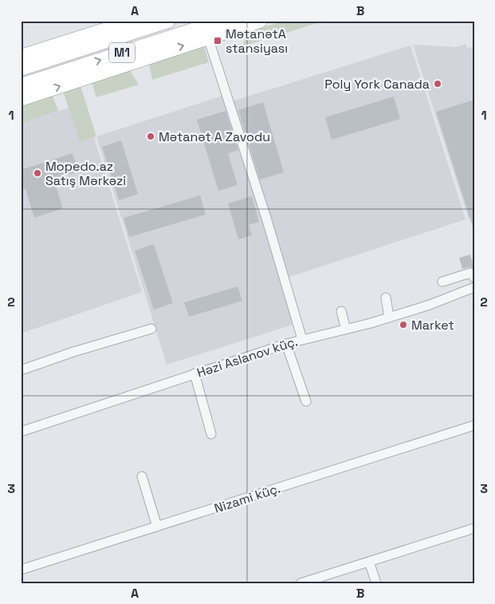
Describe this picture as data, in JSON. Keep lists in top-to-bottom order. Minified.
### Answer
{"streets":{"highway":["M1"],"street":["Həzi Aslanov küç.","Nizami küç."]},"places":{"transit":["MətanətA stansiyası"],"other":["Poly York Canada","Mətanət A Zavodu","Mopedo.az Satış Mərkəzi","Market"]},"grid":{"columns":["A","B"],"rows":["1","2","3"]}}
